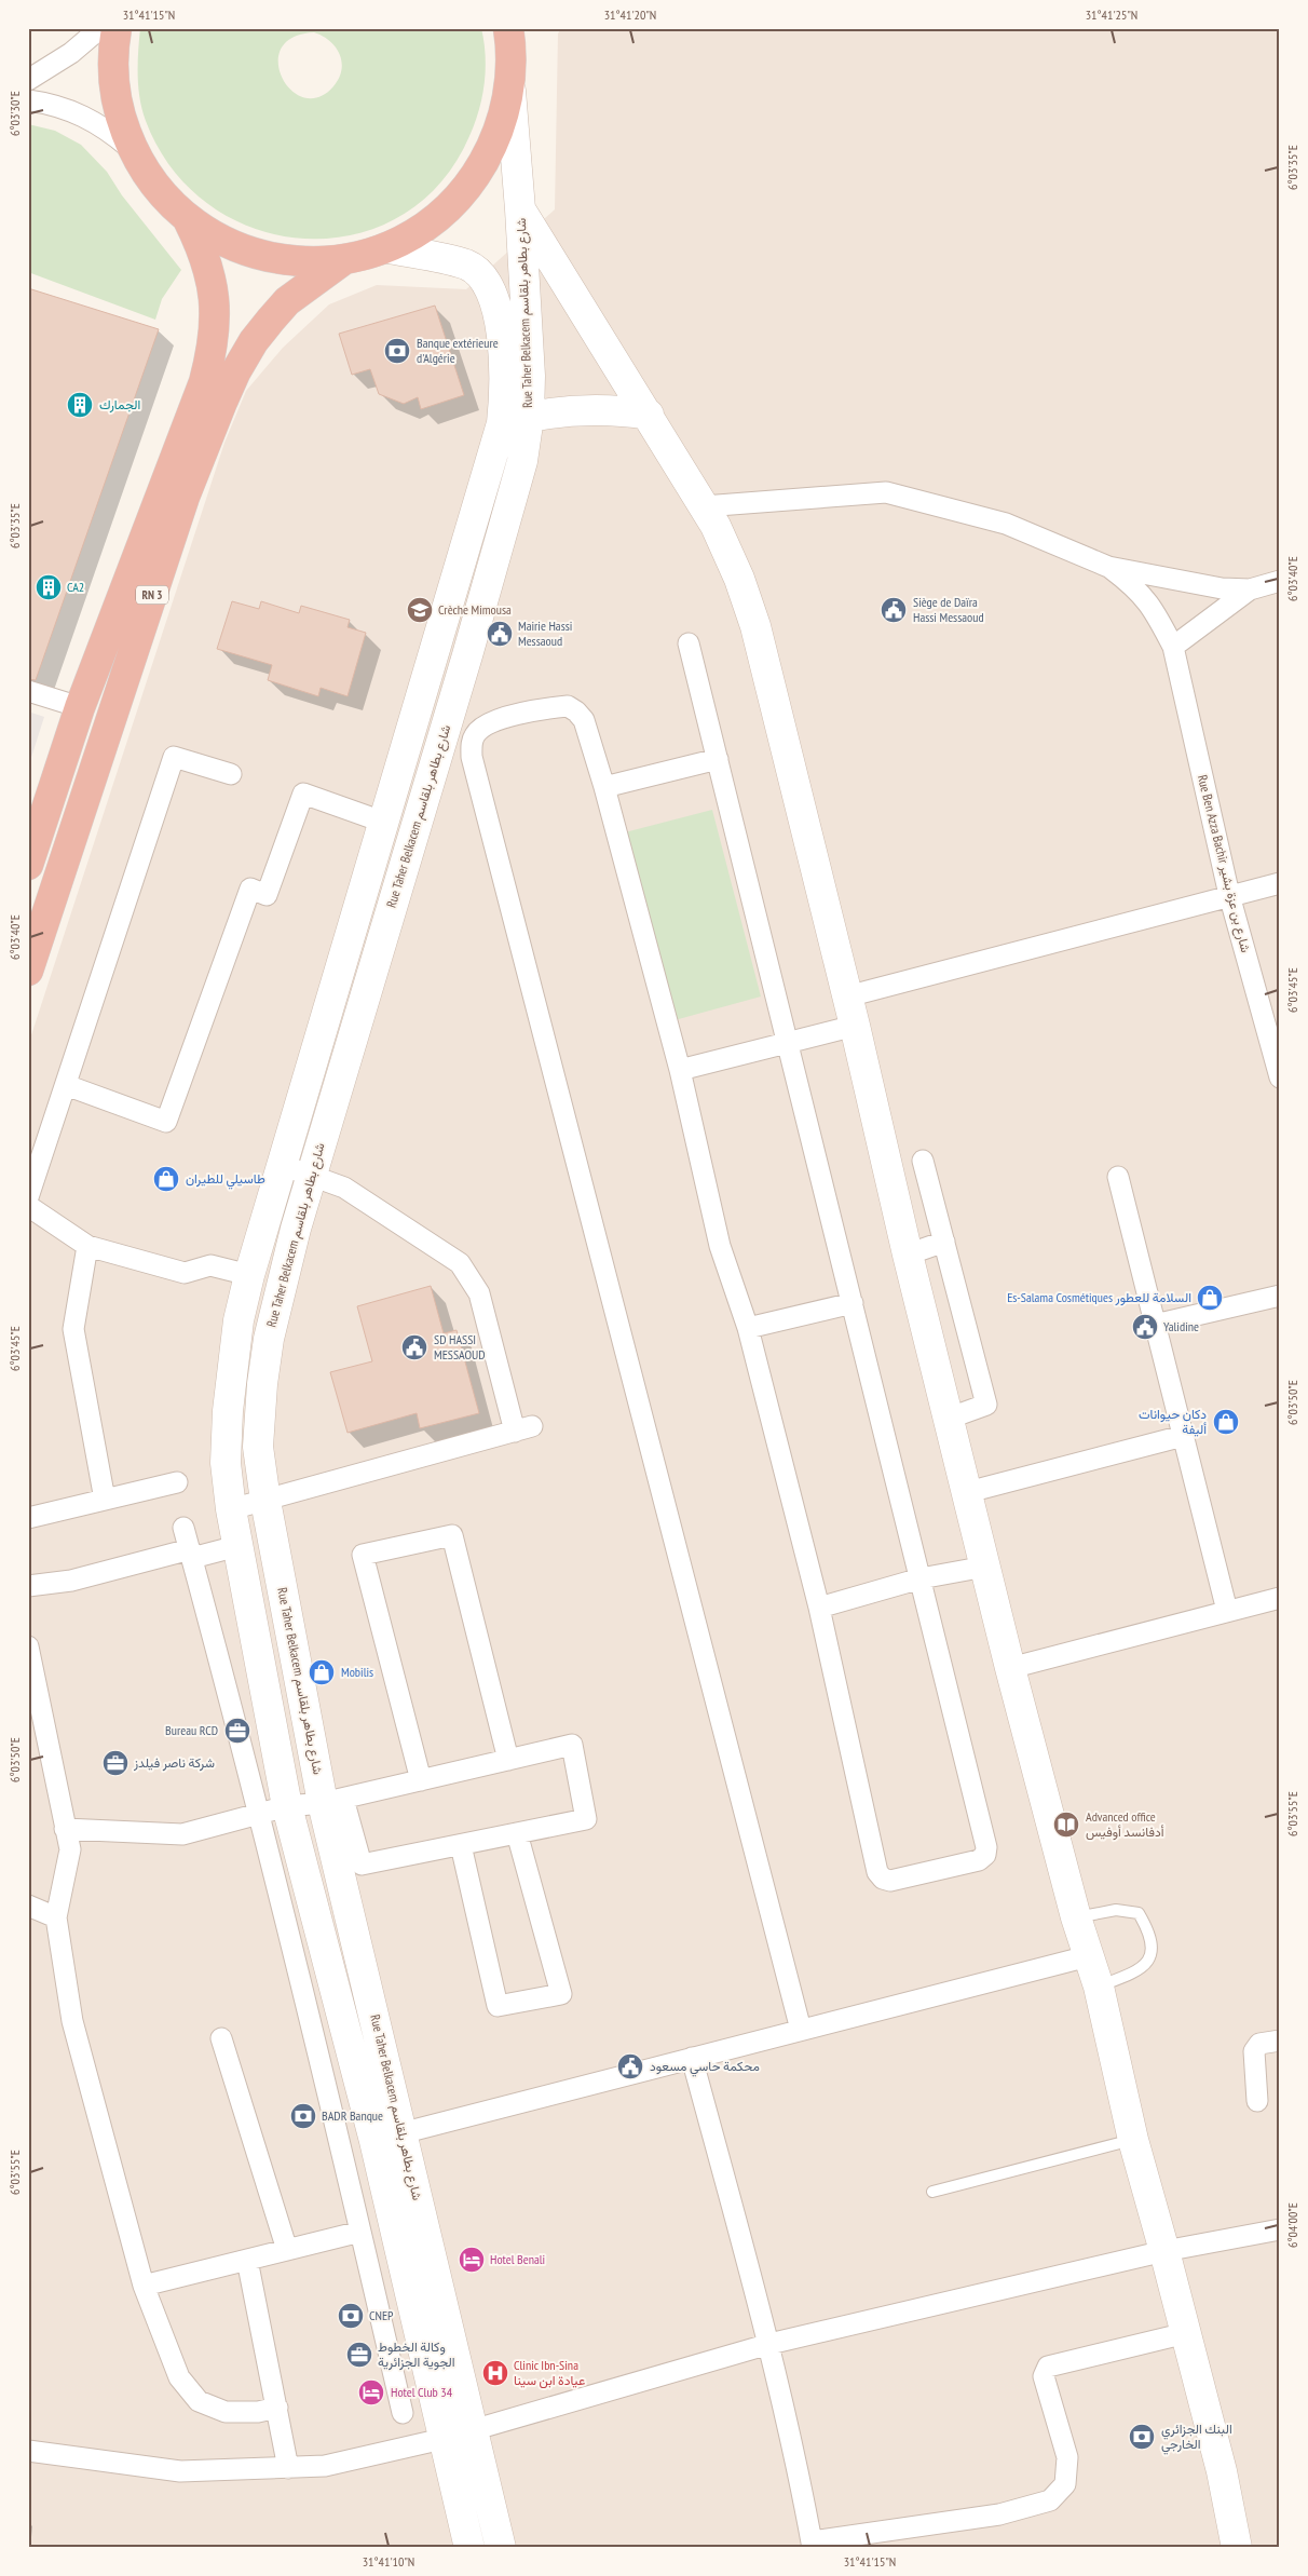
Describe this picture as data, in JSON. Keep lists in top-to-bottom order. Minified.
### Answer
{"streets":{"highway":["RN 3"],"main road":["Rue Taher Belkacem شارع بطاهر بلقاسم"],"street":["Rue Ben Azza Bachir شارع بن عزة بشير"]},"places":{"bank":["Banque extérieure d'Algérie","BADR Banque","CNEP","البنك الجزائري الخارجي"],"building":["الجمارك","CA2"],"school or university":["Crèche Mimousa"],"public building":["Siège de Daïra Hassi Messaoud","Mairie Hassi Messaoud","Yalidine","SD HASSI MESSAOUD","محكمة حاسي مسعود"],"shop":["طاسيلي للطيران","Es-Salama Cosmétiques السلامة للعطور","دكان حيوانات أليفة","Mobilis"],"office":["Bureau RCD","شركة ناصر فيلدز","وكالة الخطوط الجوية الجزائرية"],"library":["Advanced office أدفانسد أوفيس"],"hotel":["Hotel Benali","Hotel Club 34"],"hospital":["Clinic Ibn-Sina عيادة ابن سينا"]},"coordinates":["31°41'15\"N","31°41'20\"N","31°41'25\"N","6°03'30\"E","6°03'35\"E","6°03'40\"E","6°03'45\"E","6°03'50\"E","6°03'55\"E","6°04'00\"E","31°41'10\"N"]}
